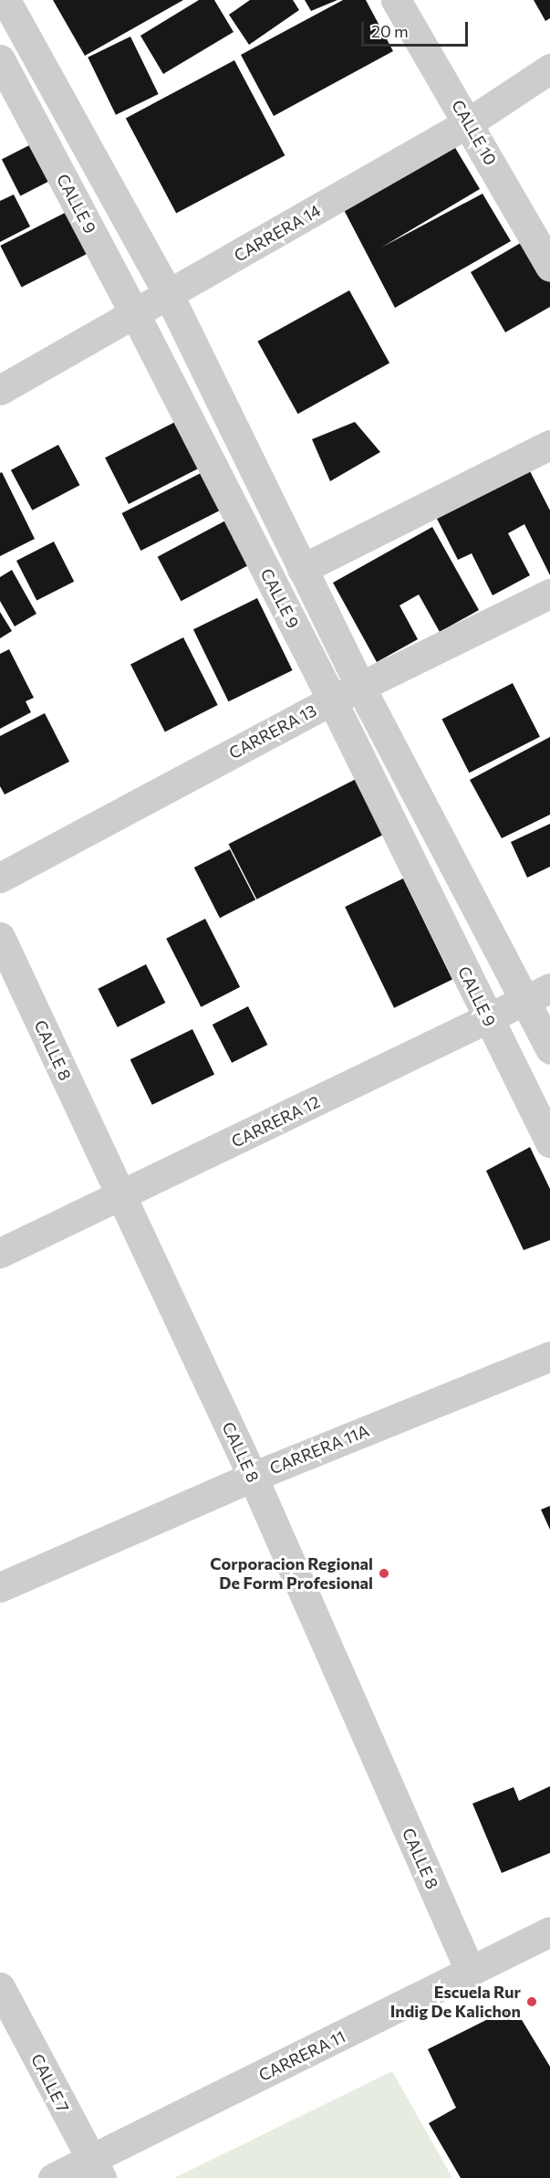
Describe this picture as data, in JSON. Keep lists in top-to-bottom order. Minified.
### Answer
{"streets":{"street":["CALLE 10","CALLE 9","CARRERA 14","CARRERA 13","CALLE 8","CARRERA 12","CARRERA 11A","CARRERA 11","CALLE 7"]},"crossings":[["CALLE 10","CARRERA 14"],["CALLE 9","CARRERA 14"],["CALLE 9","CARRERA 13"],["CALLE 9","CARRERA 12"],["CALLE 8","CARRERA 12"],["CALLE 8","CARRERA 11A"],["CALLE 8","CARRERA 11"],["CARRERA 11","CALLE 7"]],"places":["Corporacion Regional De Form Profesional","Escuela Rur Indig De Kalichon"],"scale_bar":"20 m"}
